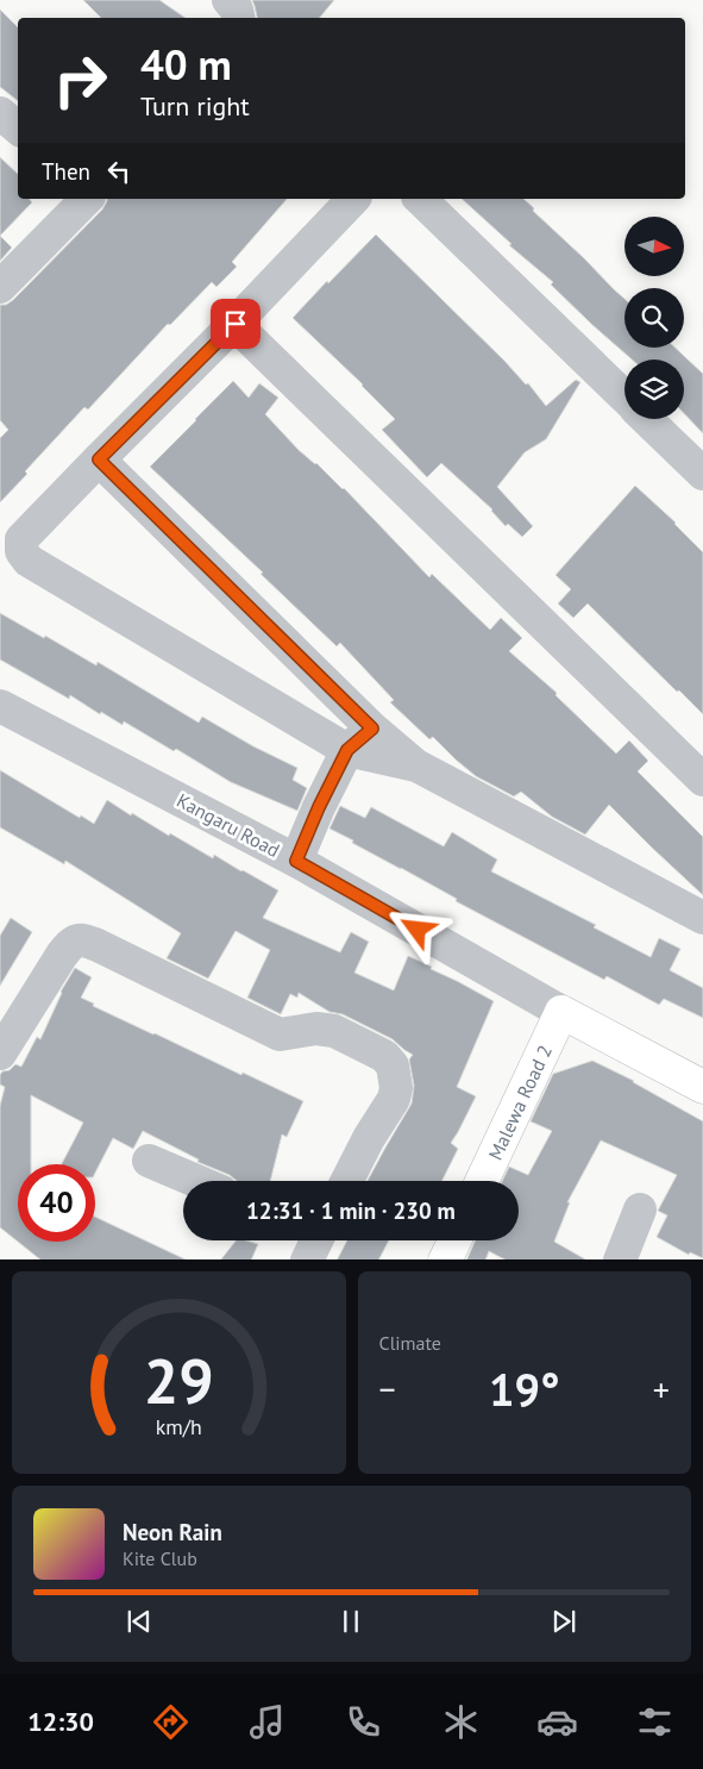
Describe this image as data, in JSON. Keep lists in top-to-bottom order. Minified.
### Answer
{"streets":{"main road":["Kangaru Road","Malewa Road 2"]},"crossings":[["Kangaru Road","Malewa Road 2"]],"north":"right","page":{"turn":["40 m","Turn right"],"then":"Then","limit":"40","trip":"12:31 · 1 min · 230 m","tile":"Climate","heat":["−","19°","+"],"song":["Neon Rain","Kite Club"],"tabs":"12:30","gauge":["29","km/h"]}}
